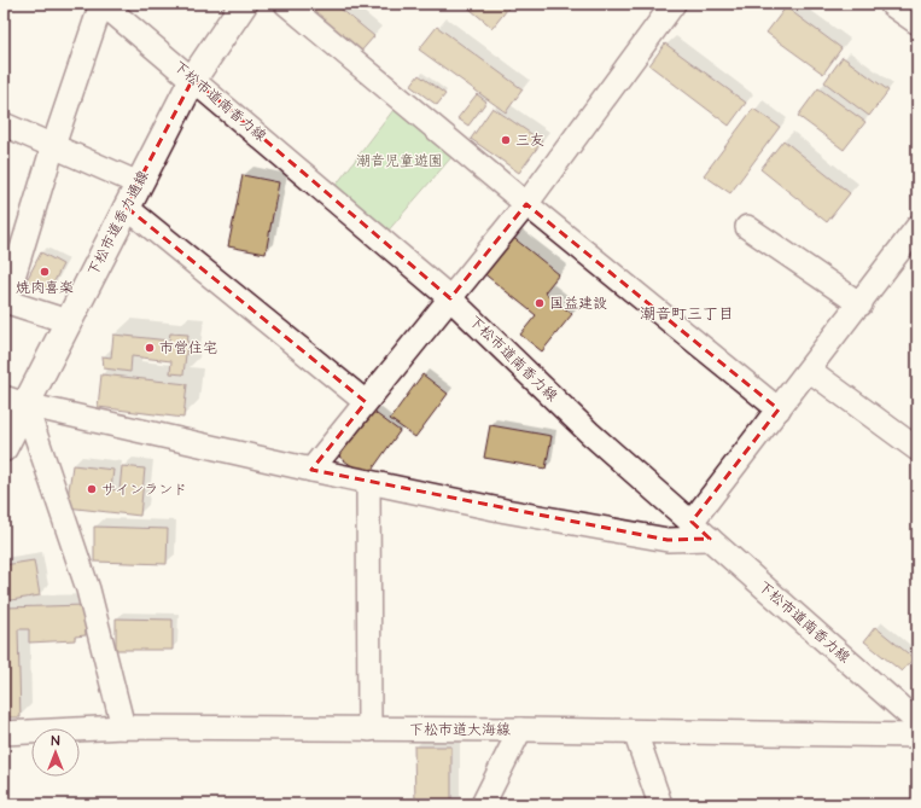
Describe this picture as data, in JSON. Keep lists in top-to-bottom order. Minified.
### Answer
{"streets":{"street":["下松市道南香力線","下松市道香力通線","下松市道大海線"]},"crossings":[["下松市道南香力線","下松市道香力通線"]],"districts":["潮音町三丁目"],"parks":["潮音児童遊園"],"places":["三友","焼肉喜楽","国益建設","市営住宅","サインランド"],"north":"top"}
